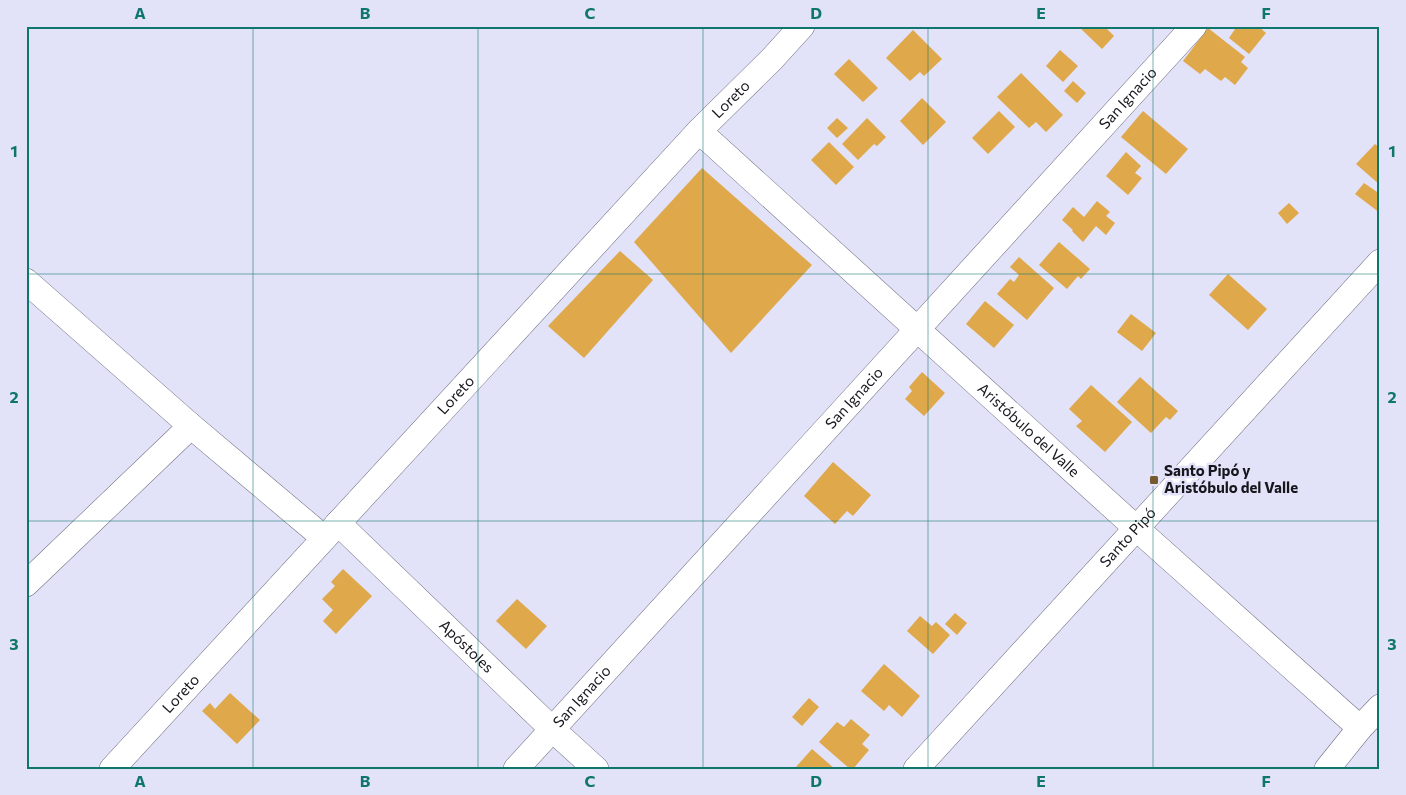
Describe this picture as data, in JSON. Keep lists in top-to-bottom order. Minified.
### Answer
{"streets":{"street":["Loreto","San Ignacio","Aristóbulo del Valle","Santo Pipó","Apóstoles"]},"crossings":[["Loreto","Aristóbulo del Valle"],["Loreto","Apóstoles"],["San Ignacio","Aristóbulo del Valle"],["San Ignacio","Apóstoles"],["Aristóbulo del Valle","Santo Pipó"]],"places":{"transit":["Santo Pipó y Aristóbulo del Valle"]},"grid":{"columns":["A","B","C","D","E","F"],"rows":["1","2","3"]}}
